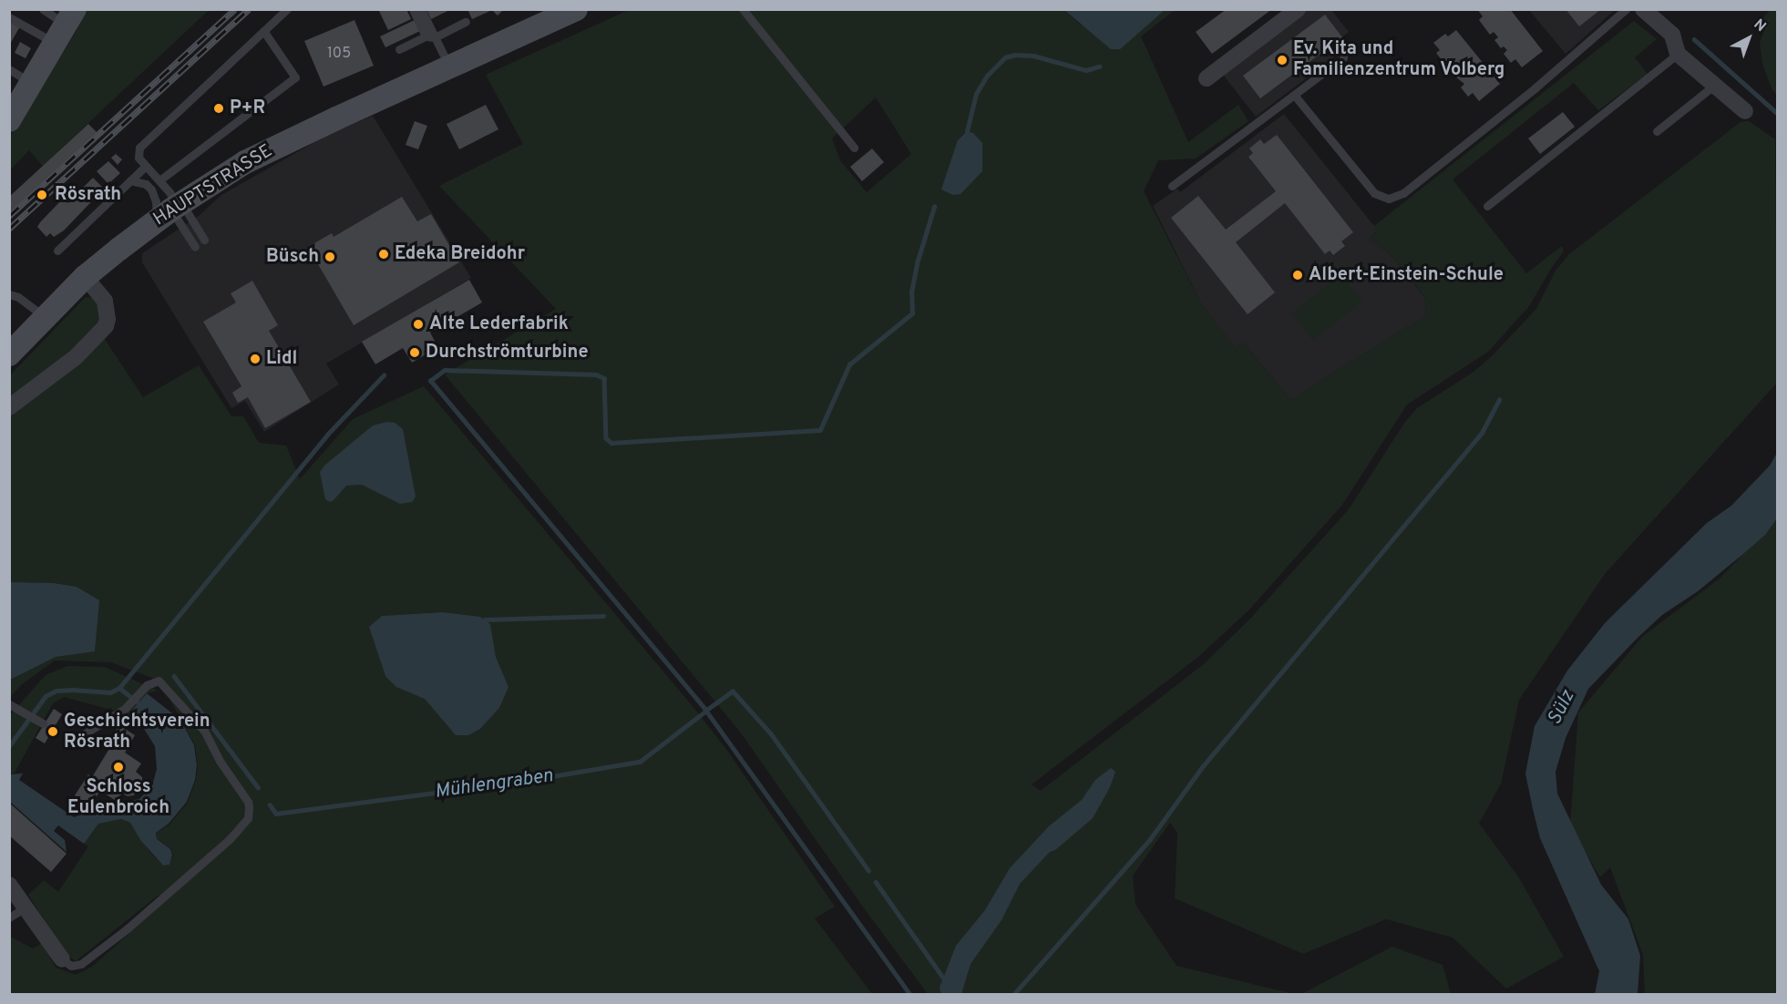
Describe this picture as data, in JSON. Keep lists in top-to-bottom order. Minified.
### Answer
{"streets":{"main road":["HAUPTSTRASSE"]},"water":["Sülz","Mühlengraben"],"places":["Ev. Kita und Familienzentrum Volberg","P+R","Rösrath","Edeka Breidohr","Büsch","Albert-Einstein-Schule","Alte Lederfabrik","Durchströmturbine","Lidl","Geschichtsverein Rösrath","Schloss Eulenbroich"],"house_numbers":["105"],"north":"top right"}
